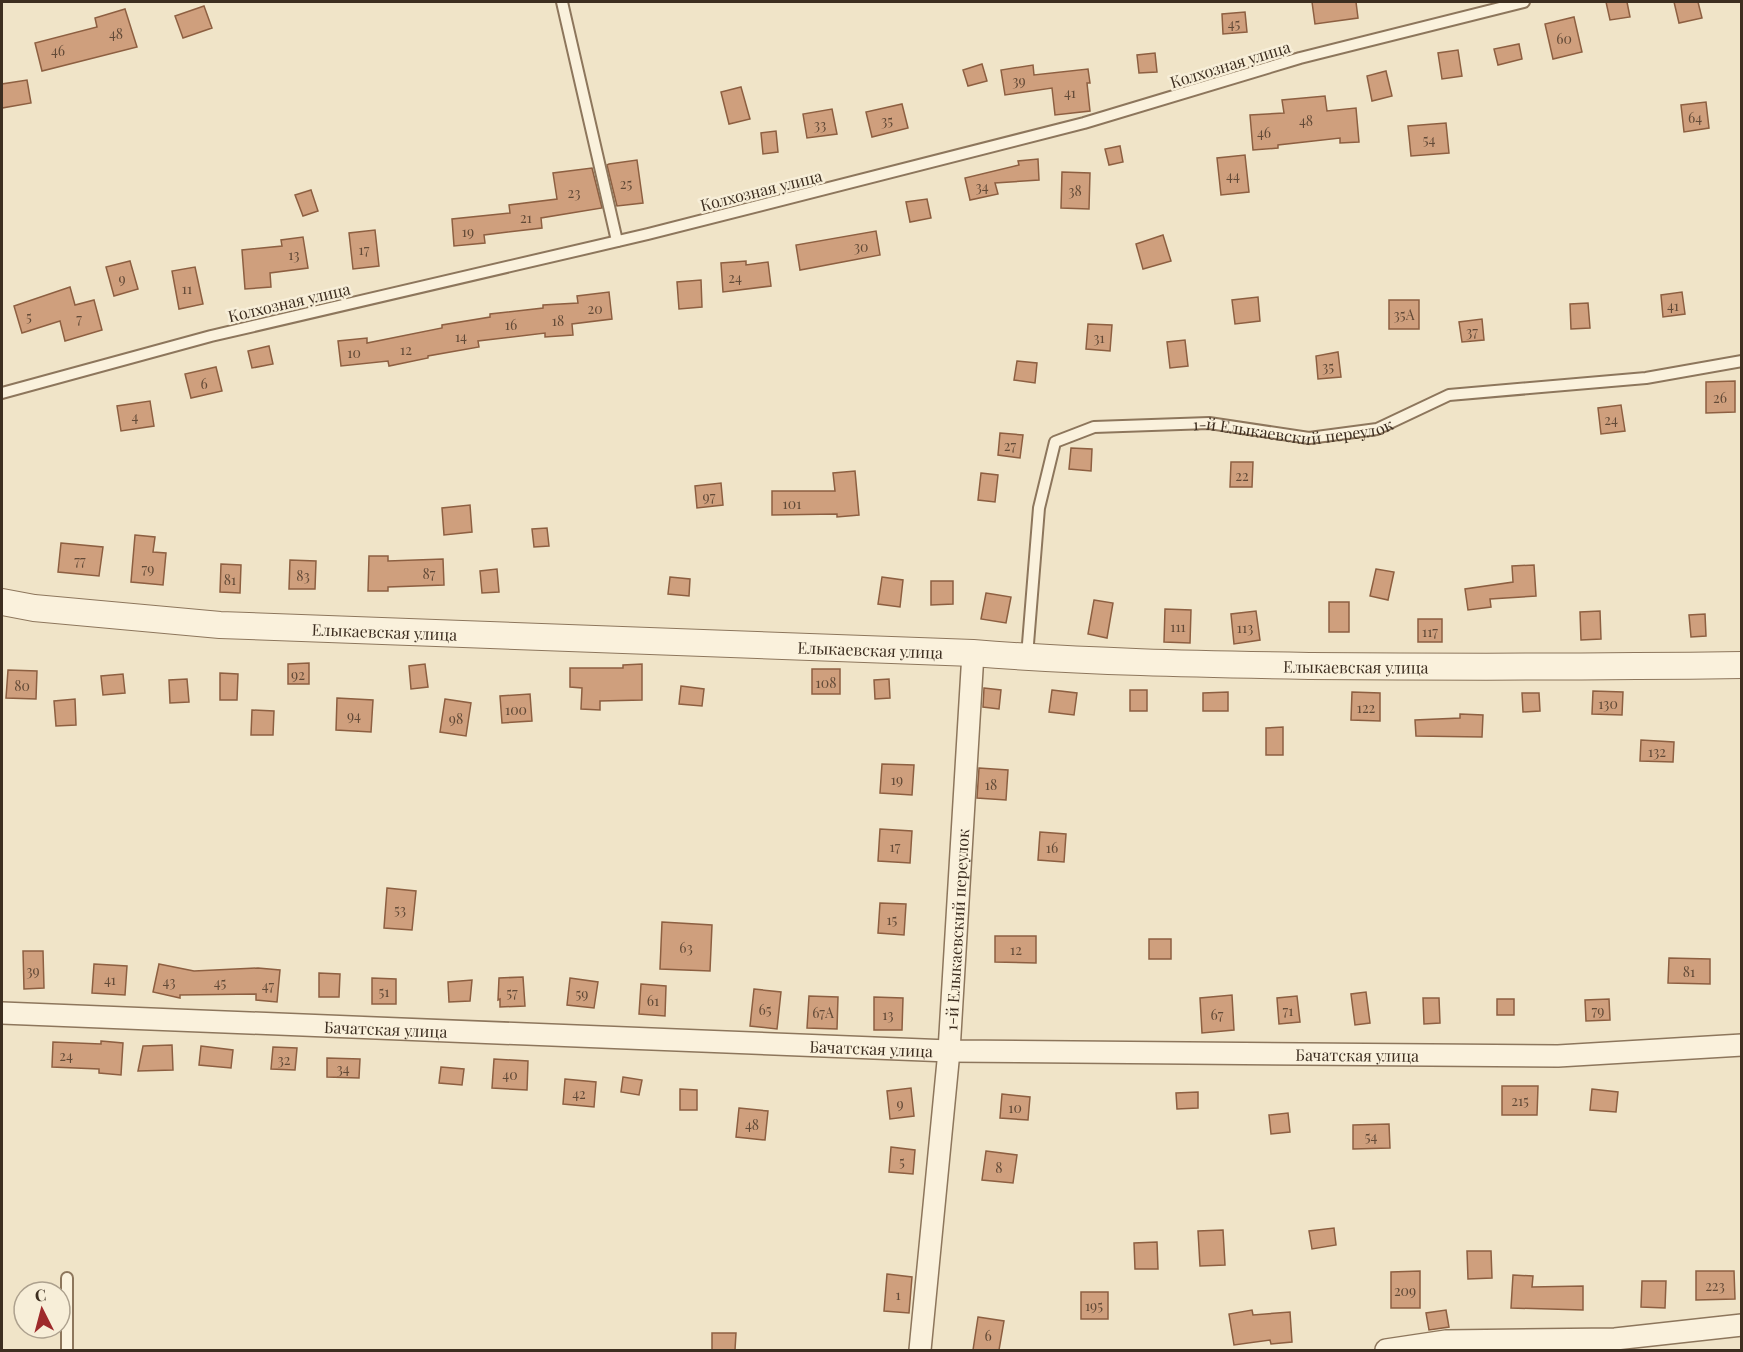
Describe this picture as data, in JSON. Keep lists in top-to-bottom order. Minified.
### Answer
{"streets":{"street":["1-й Елыкаевский переулок","Елыкаевская улица","Бачатская улица"],"lane":["Колхозная улица"]},"crossings":[["1-й Елыкаевский переулок","Елыкаевская улица"],["1-й Елыкаевский переулок","Бачатская улица"]],"house_numbers":["45","48","60","46","39","41","64","35","48","33","46","54","44","25","34","38","23","21","19","30","17","13","24","9","11","41","20","35А","5","7","18","16","37","14","31","12","10","35","6","26","4","24","27","22","97","101","77","79","87","83","81","111","113","117","92","108","80","130","122","100","94","98","132","19","18","17","16","53","15","63","12","39","81","41","43","45","47","51","57","59","61","65","71","79","67А","13","67","24","32","34","40","42","215","9","10","48","54","5","8","223","209","1","195","6"],"north":"top"}
